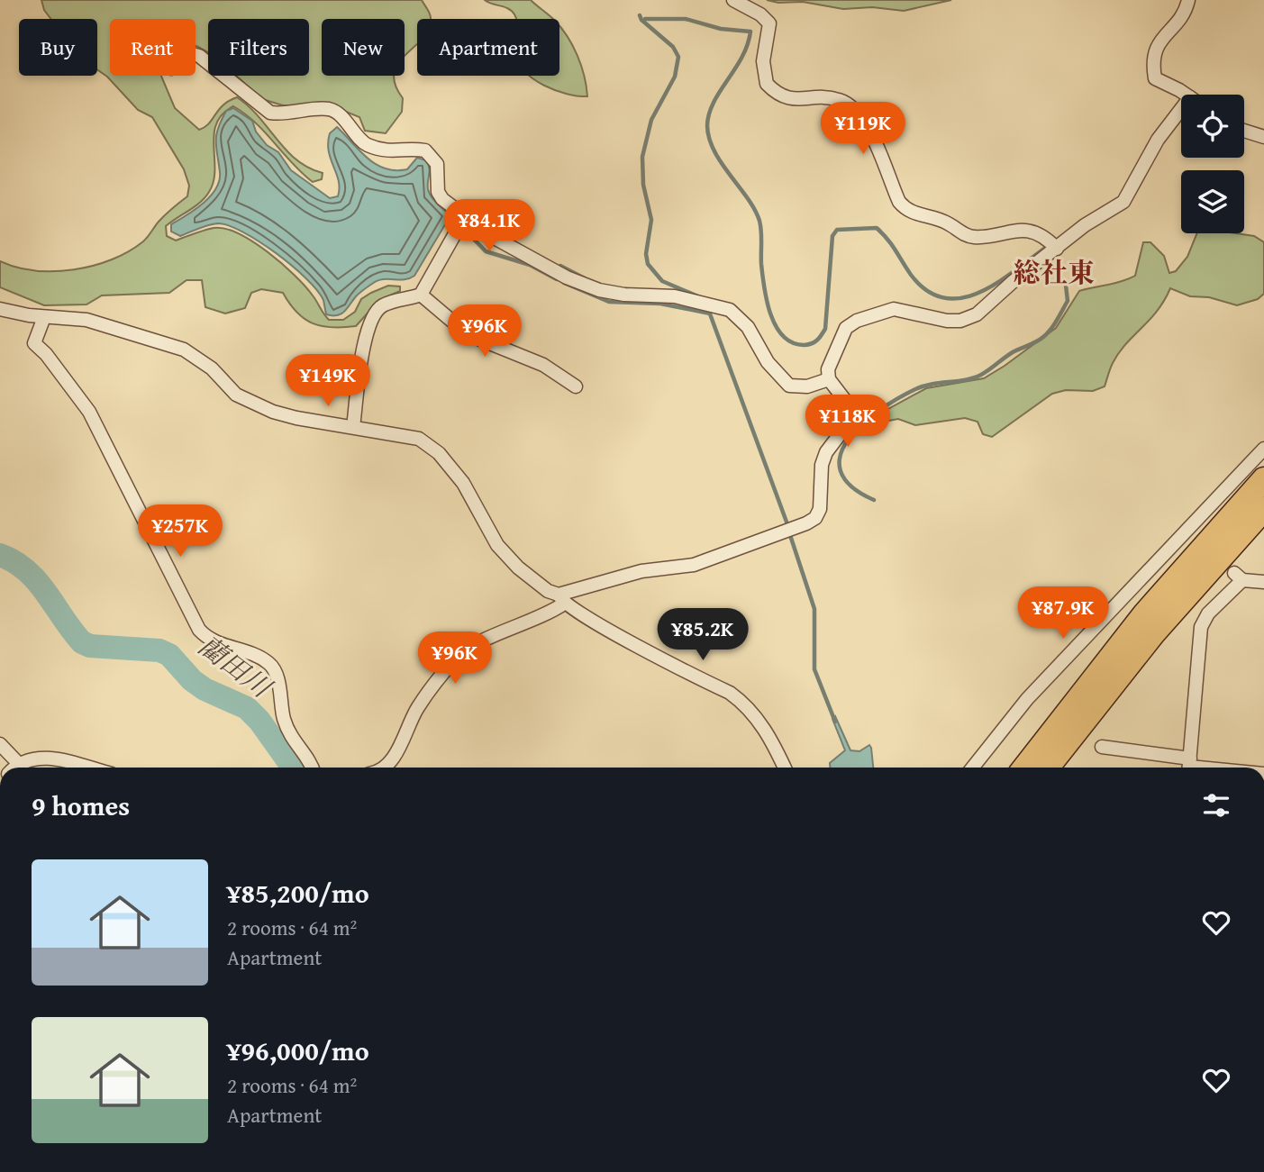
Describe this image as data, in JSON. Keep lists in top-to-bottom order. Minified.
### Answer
{"districts":["総社東"],"water":["藺田川"],"page":{"chip":["Buy","Rent","Filters","New","Apartment"],"price":["¥119K","¥84.1K","¥96K","¥149K","¥118K","¥257K","¥87.9K","¥85.2K","¥96K"],"heading":"9 homes","list":[{"name":"¥85,200/mo","note":"2 rooms · 64 m² · Apartment"},{"name":"¥96,000/mo","note":"2 rooms · 64 m² · Apartment"}]}}
